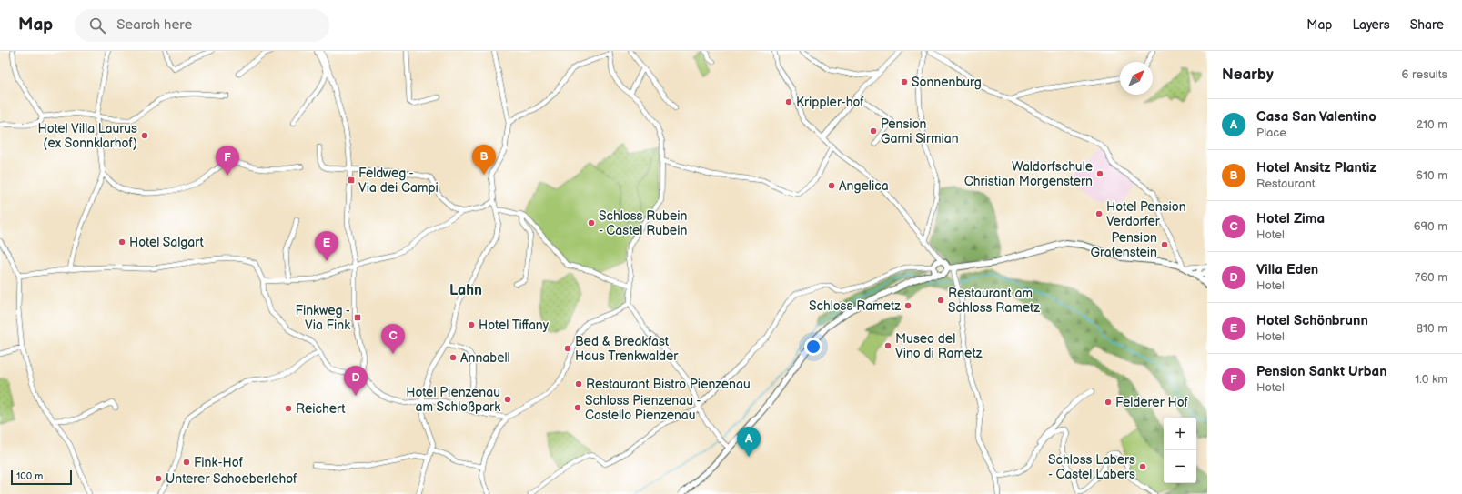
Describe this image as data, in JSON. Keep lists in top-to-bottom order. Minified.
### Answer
{"districts":["Lahn"],"places":{"other":["Sonnenburg","Krippler-hof","Pension Garni Sirmian","Hotel Villa Laurus (ex Sonnklarhof)","Waldorfschule Christian Morgenstern","Angelica","Hotel Pension Verdorfer","Schloss Rubein - Castel Rubein","Hotel Salgart","Pension Grafenstein","Restaurant am Schloss Rametz","Schloss Rametz","Hotel Tiffany","Museo del Vino di Rametz","Bed & Breakfast Haus Trenkwalder","Annabell","Restaurant Bistro Pienzenau","Hotel Pienzenau am Schloßpark","Felderer Hof","Schloss Pienzenau - Castello Pienzenau","Reichert","Fink-Hof","Schloss Labers - Castel Labers","Unterer Schoeberlehof"],"transit":["Feldweg - Via dei Campi","Finkweg - Via Fink"]},"scale_bar":"100 m","north":"top right","page":{"header":"Map","search":"Search here","nav":["Map","Layers","Share"],"heading":["Nearby","6 results"],"list":[{"mark":"A","name":"Casa San Valentino","note":"Place","value":"210 m"},{"mark":"B","name":"Hotel Ansitz Plantiz","note":"Restaurant","value":"610 m"},{"mark":"C","name":"Hotel Zima","note":"Hotel","value":"690 m"},{"mark":"D","name":"Villa Eden","note":"Hotel","value":"760 m"},{"mark":"E","name":"Hotel Schönbrunn","note":"Hotel","value":"810 m"},{"mark":"F","name":"Pension Sankt Urban","note":"Hotel","value":"1.0 km"}],"pins":["B","F","E","C","D","A"],"map_buttons":["+","−"],"scale":"100 m"}}
